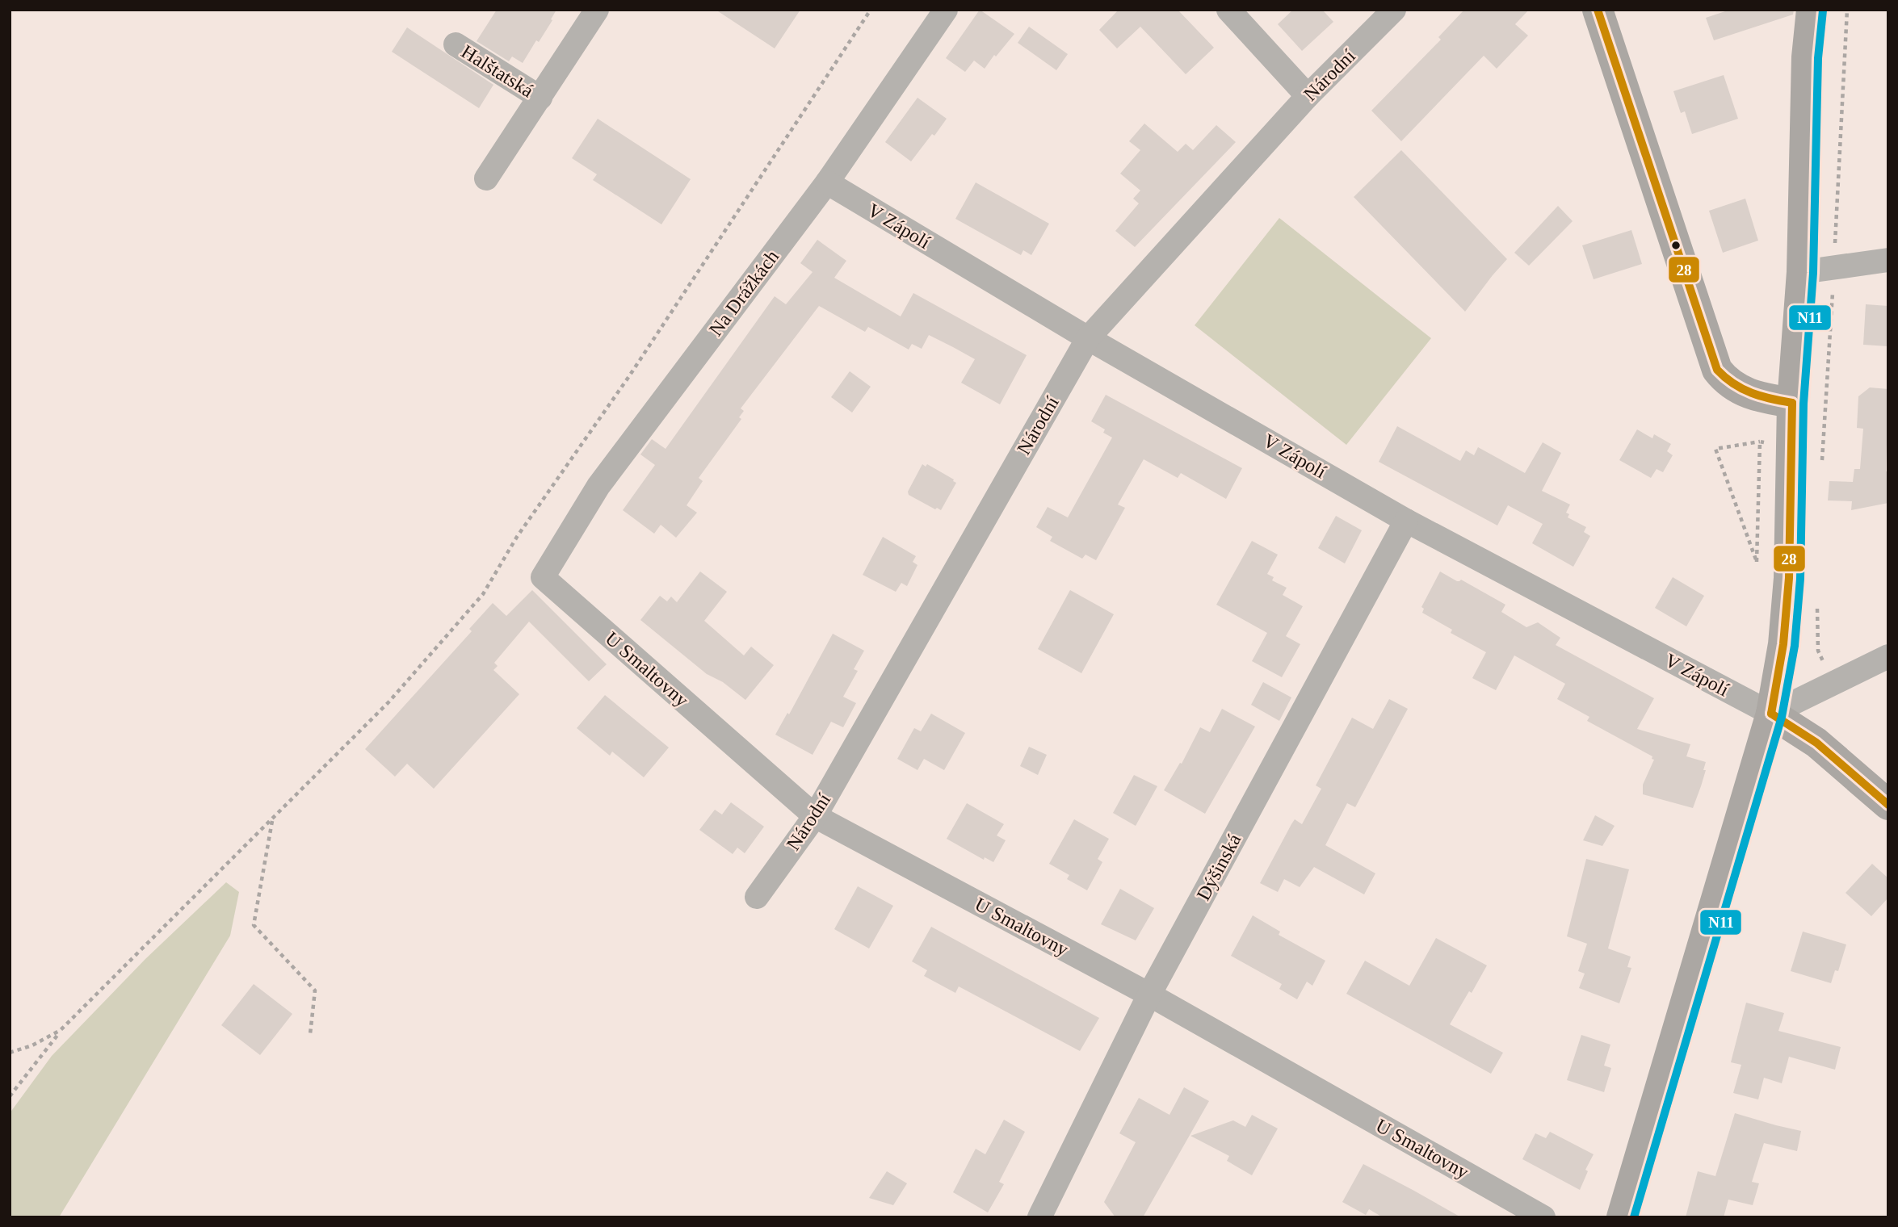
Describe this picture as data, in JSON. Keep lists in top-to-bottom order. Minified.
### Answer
{"streets":{"street":["Halštatská","Národní","V Zápolí","Na Drážkách","U Smaltovny","Dýšinská"]},"crossings":[["Národní","V Zápolí"],["Národní","U Smaltovny"],["V Zápolí","Na Drážkách"],["V Zápolí","Dýšinská"],["Na Drážkách","U Smaltovny"],["U Smaltovny","Dýšinská"]],"lines":["transit line 28","transit line N11"]}
